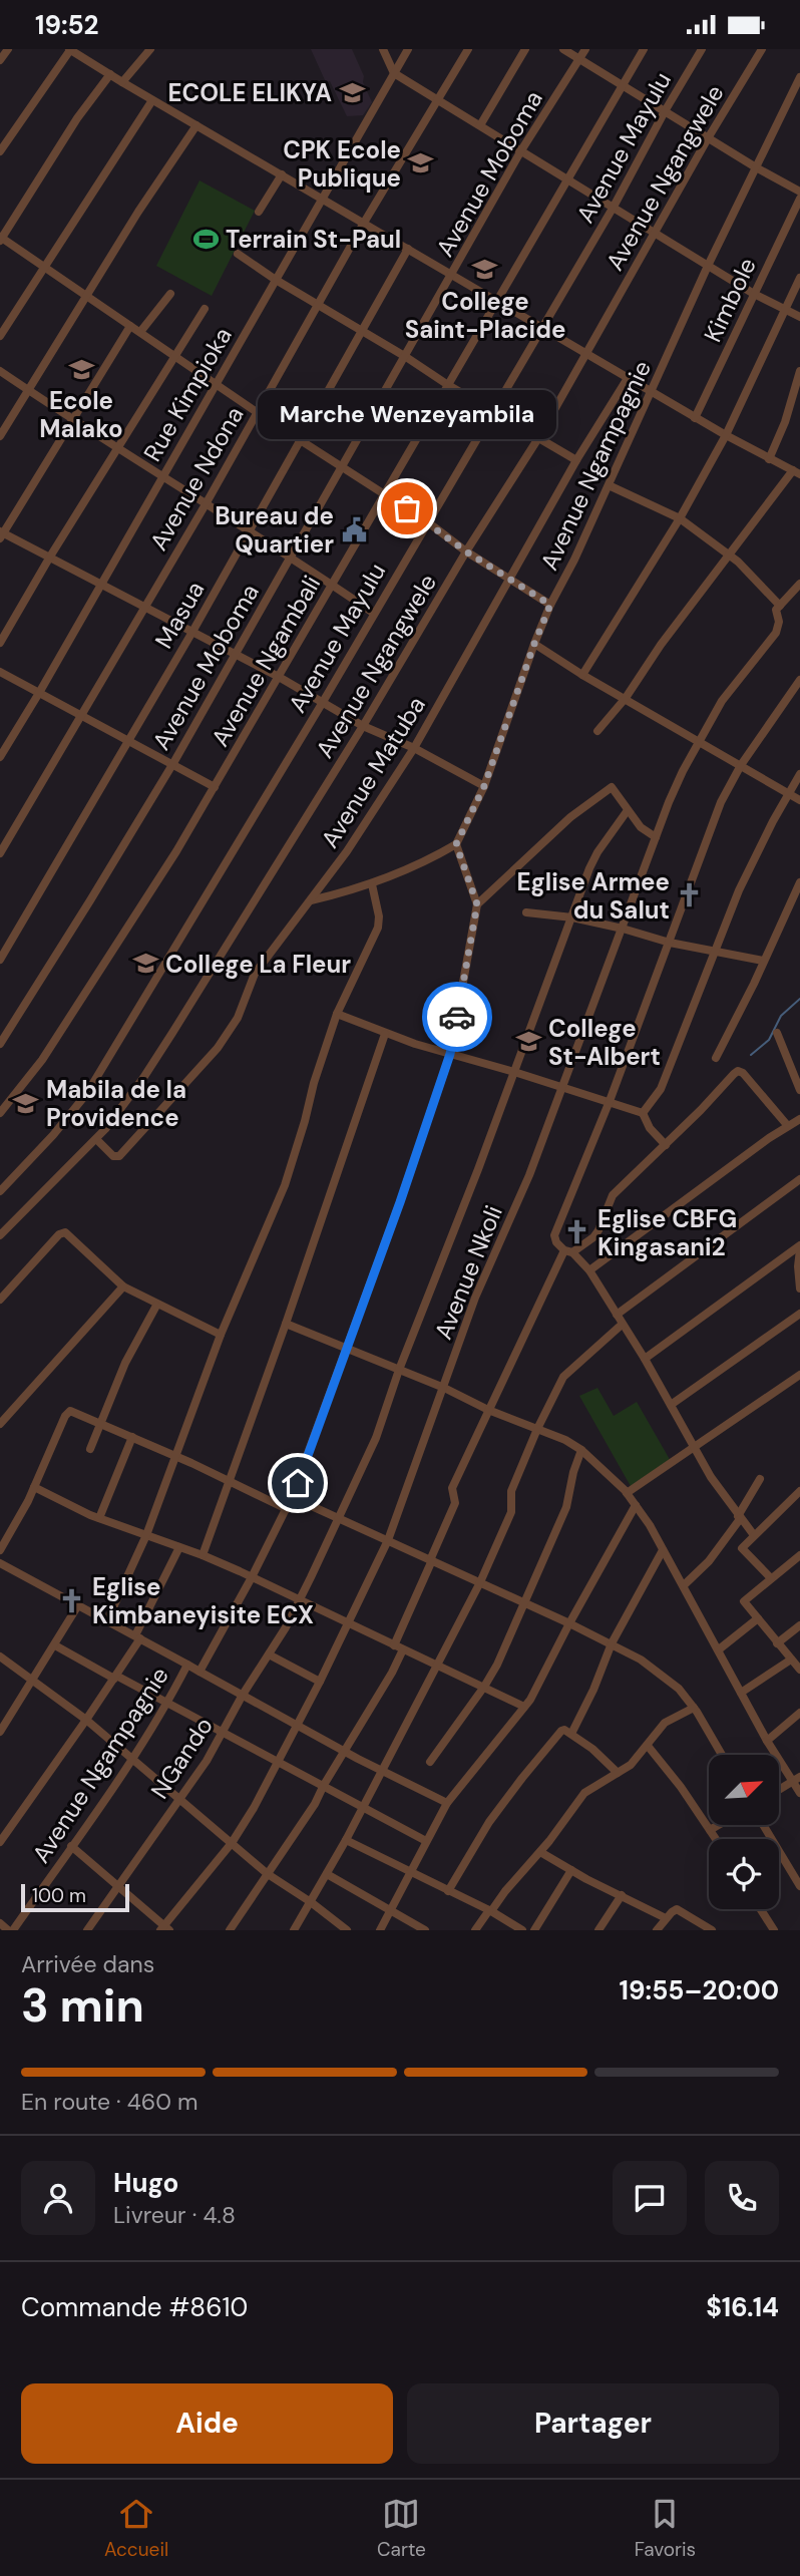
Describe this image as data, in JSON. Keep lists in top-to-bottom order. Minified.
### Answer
{"streets":{"street":["Avenue Mayulu","Avenue Moboma","Avenue Ngangwele","Kimbole","Rue Kimpioka","Avenue Ngampagnie","Avenue Ndona","Masua","Avenue Ngambali","Avenue Matuba","Avenue Nkoli","NGando"]},"crossings":[["Avenue Ngangwele","Avenue Matuba"]],"places":{"school or university":["ECOLE ELIKYA","CPK Ecole Publique","College Saint-Placide","Ecole Malako","College La Fleur","College St-Albert","Mabila de la Providence"],"sports":["Terrain St-Paul"],"other":["Marche Wenzeyambila"],"public building":["Bureau de Quartier"],"church":["Eglise Armee du Salut","Eglise CBFG Kingasani2","Eglise Kimbaneyisite ECX"]},"scale_bar":"100 m","north":"top right","page":{"status":"19:52","bubble":"Marche Wenzeyambila","scale":"100 m","heading":["3 min","Arrivée dans","19:55–20:00"],"panel":["Hugo","Livreur · 4.8","Commande #8610","$16.14"],"bar":"En route · 460 m","buttons":["Aide","Partager"],"tabs":["Accueil","Carte","Favoris"]}}
